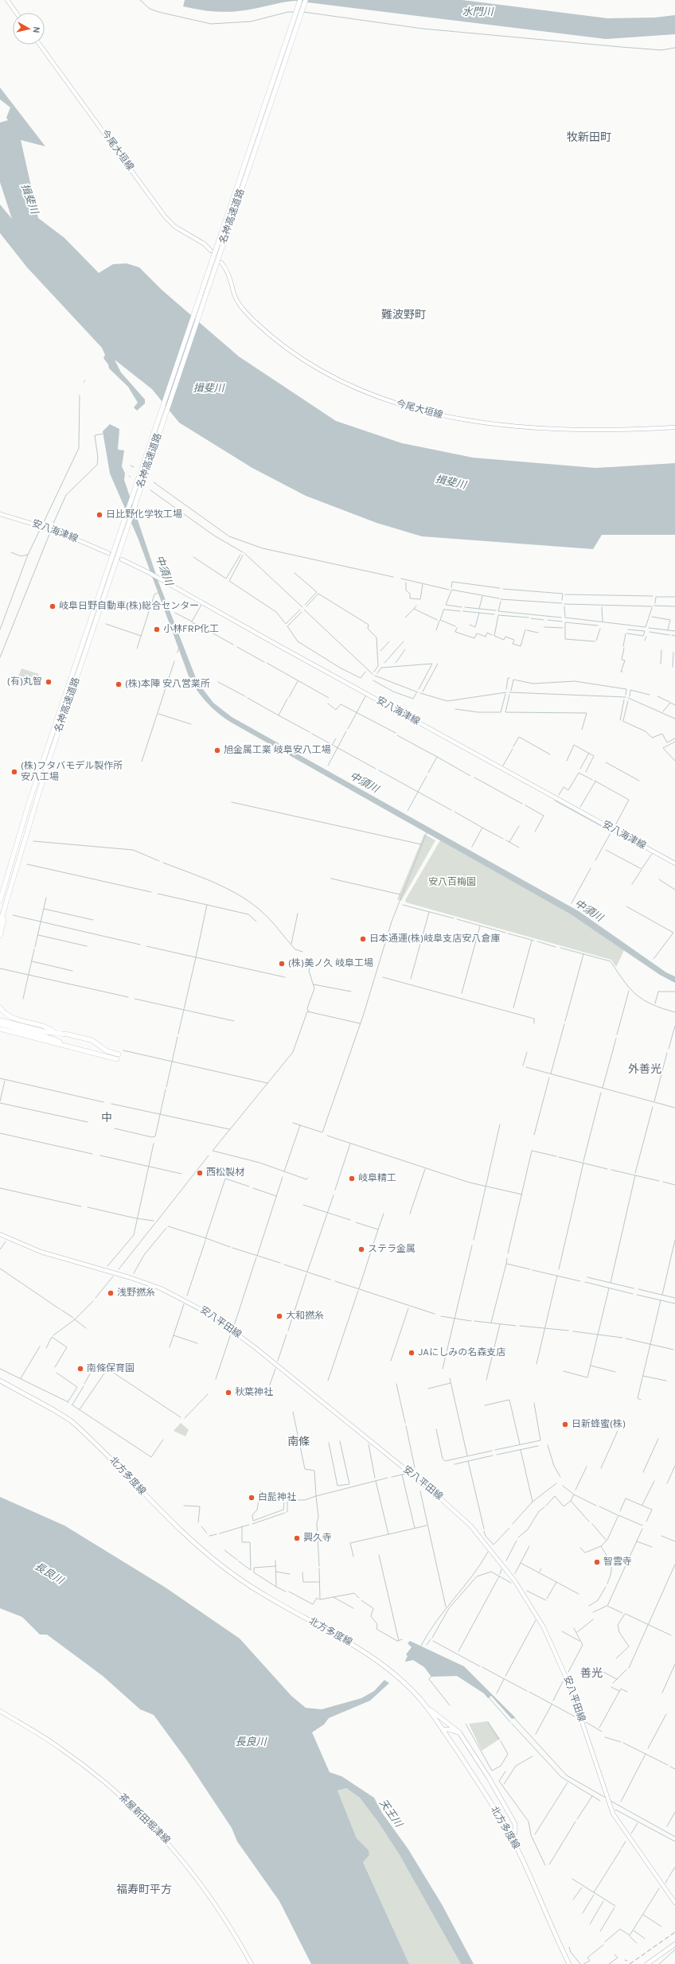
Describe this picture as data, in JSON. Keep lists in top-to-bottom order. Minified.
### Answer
{"streets":{"highway":["名神高速道路"],"main road":["今尾大垣線","安八海津線","安八平田線","北方多度線","茶屋新田堀津線"]},"districts":["牧新田町","難波野町","外善光","中","南條","善光","福寿町平方"],"water":["水門川","揖斐川","中須川","長良川","天王川"],"parks":["安八百梅園"],"places":["日比野化学牧工場","岐阜日野自動車(株)総合センター","小林FRP化工","(有)丸智","(株)本陣 安八営業所","旭金属工業 岐阜安八工場","(株)フタバモデル製作所 安八工場","日本通運(株)岐阜支店安八倉庫","(株)美ノ久 岐阜工場","西松製材","岐阜精工","ステラ金属","浅野撚糸","大和撚糸","JAにしみの名森支店","南條保育園","秋葉神社","日新蜂蜜(株)","白髭神社","興久寺","智雲寺"],"north":"right"}
